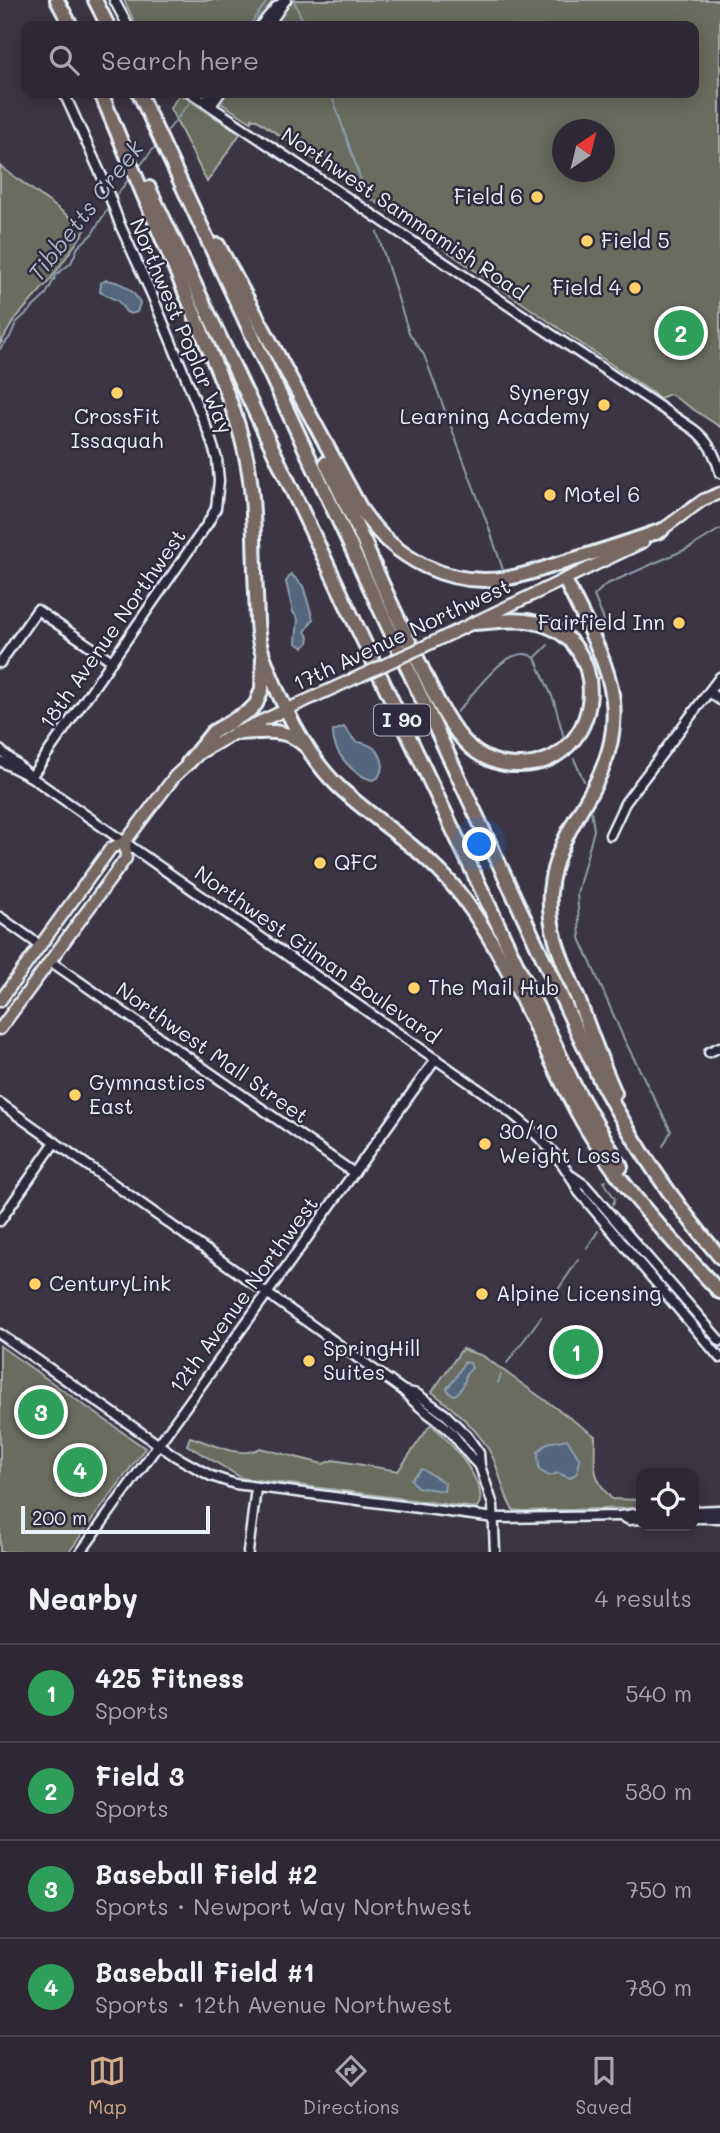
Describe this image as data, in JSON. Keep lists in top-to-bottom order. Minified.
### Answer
{"streets":{"highway":["I 90"],"main road":["17th Avenue Northwest"],"street":["Northwest Sammamish Road","Northwest Poplar Way","18th Avenue Northwest","Northwest Gilman Boulevard","Northwest Mall Street","12th Avenue Northwest"]},"crossings":[["Northwest Poplar Way","18th Avenue Northwest"],["18th Avenue Northwest","Northwest Gilman Boulevard"],["17th Avenue Northwest","Northwest Gilman Boulevard"],["17th Avenue Northwest","Northwest Mall Street"],["Northwest Gilman Boulevard","12th Avenue Northwest"],["Northwest Mall Street","12th Avenue Northwest"]],"water":["Tibbetts Creek"],"places":["Field 6","Field 5","Field 4","CrossFit Issaquah","Synergy Learning Academy","Motel 6","Fairfield Inn","QFC","The Mail Hub","Gymnastics East","30/10 Weight Loss","CenturyLink","Alpine Licensing","SpringHill Suites"],"scale_bar":"200 m","north":"top right","page":{"search":"Search here","pins":["2","1","3","4"],"scale":"200 m","heading":["Nearby","4 results"],"list":[{"mark":"1","name":"425 Fitness","note":"Sports","value":"540 m"},{"mark":"2","name":"Field 3","note":"Sports","value":"580 m"},{"mark":"3","name":"Baseball Field #2","note":"Sports · Newport Way Northwest","value":"750 m"},{"mark":"4","name":"Baseball Field #1","note":"Sports · 12th Avenue Northwest","value":"780 m"}],"nav":["Map","Directions","Saved"]}}
